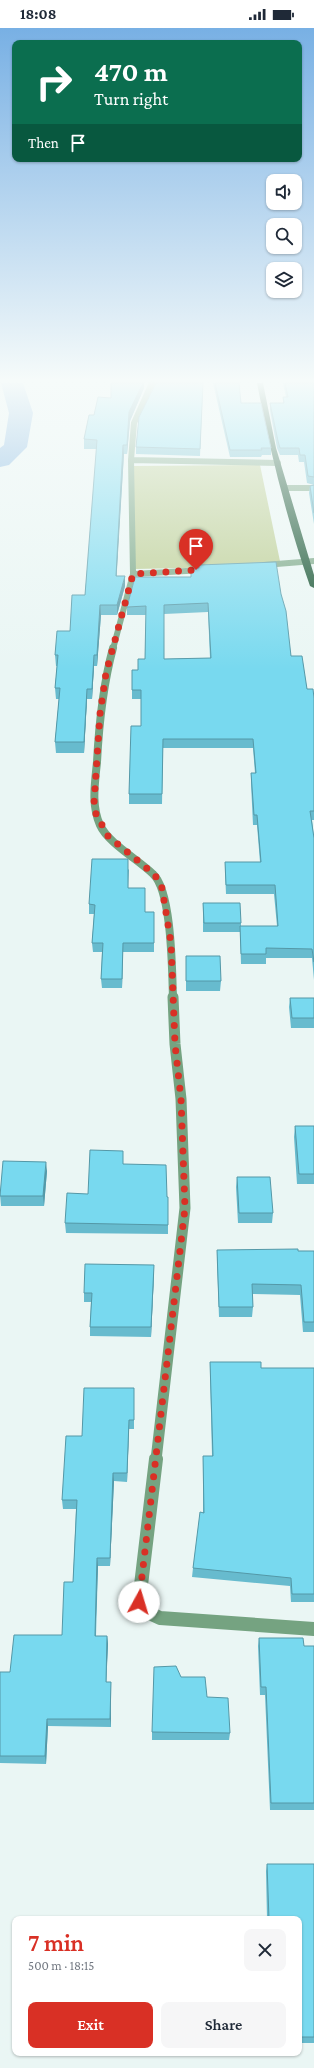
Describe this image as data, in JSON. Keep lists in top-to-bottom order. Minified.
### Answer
{"page":{"status":"18:08","turn":["470 m","Turn right"],"then":"Then","heading":["7 min","500 m · 18:15"],"buttons":["Exit","Share"]}}
